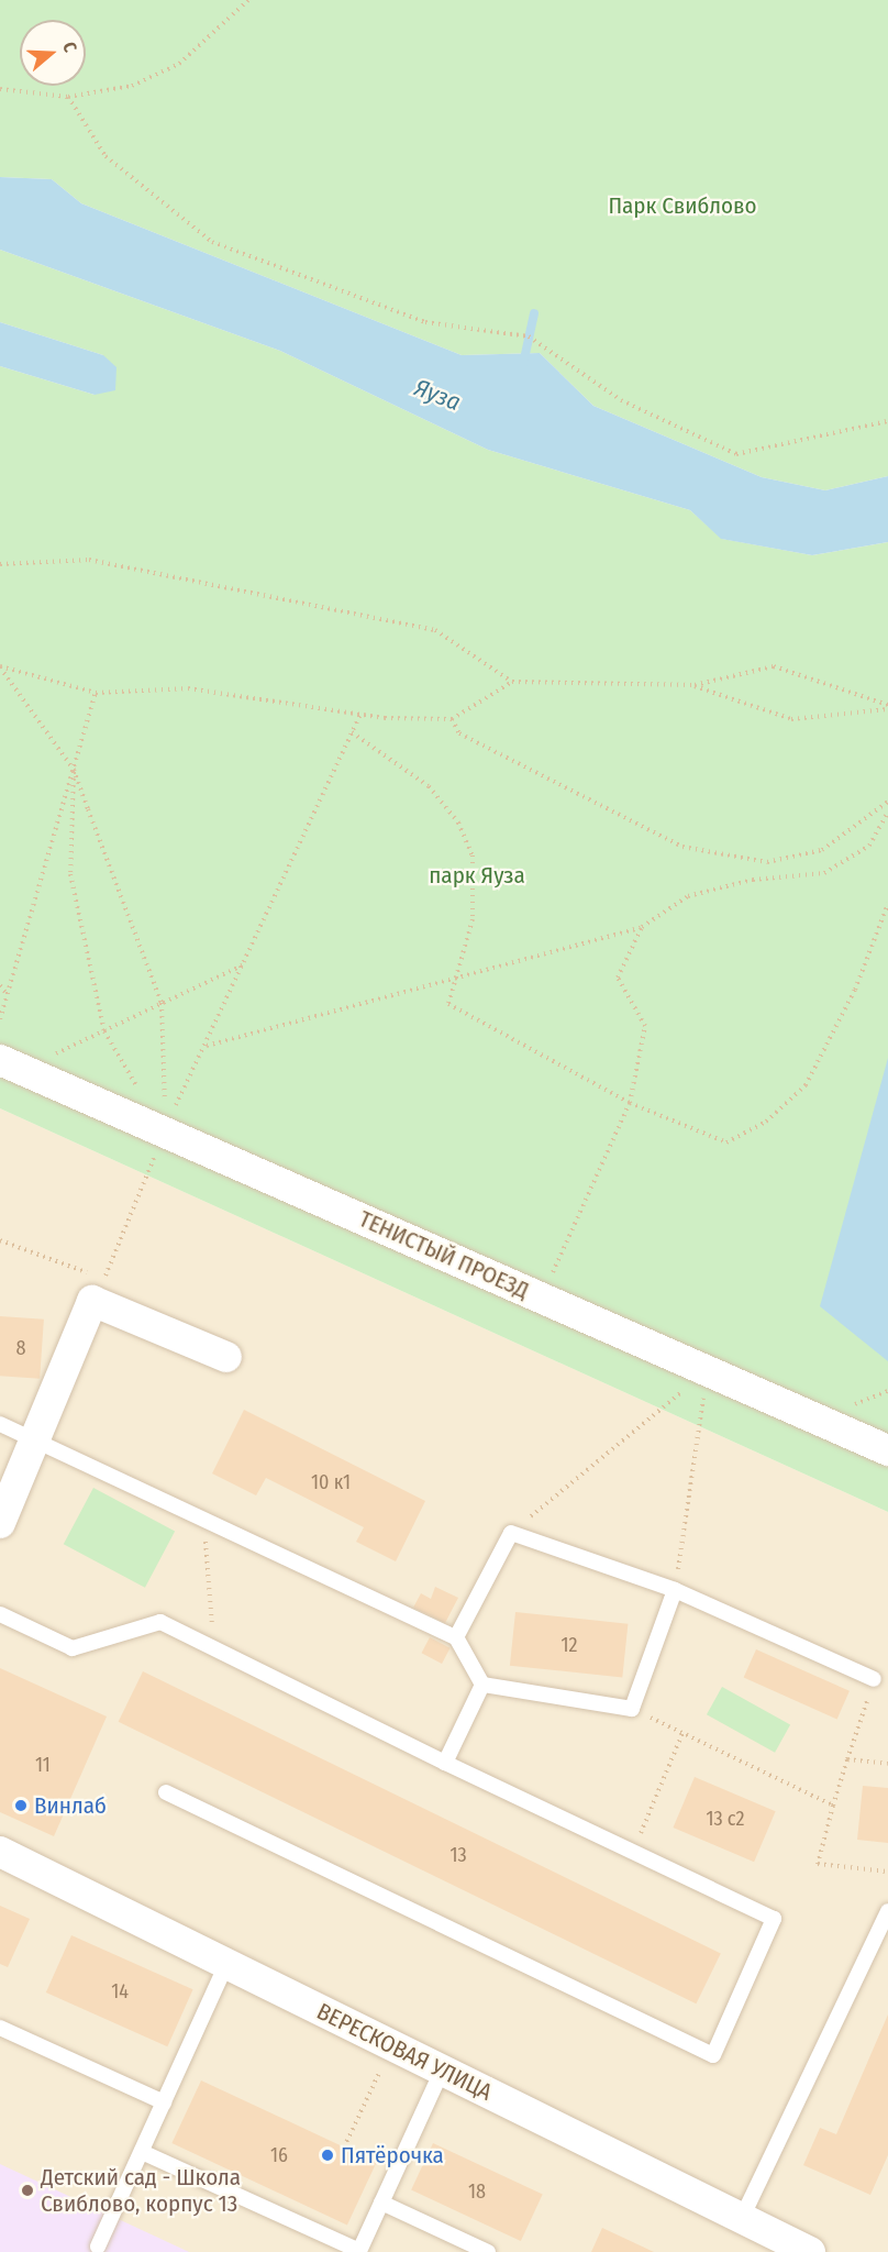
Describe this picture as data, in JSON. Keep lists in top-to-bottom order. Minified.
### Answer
{"streets":{"street":["ТЕНИСТЫЙ ПРОЕЗД","ВЕРЕСКОВАЯ УЛИЦА"]},"water":["Яуза"],"parks":["Парк Свиблово","парк Яуза"],"places":["Винлаб","Пятёрочка","Детский сад - Школа Свиблово, корпус 13"],"house_numbers":["8","10 к1","12","11","13 с2","13","14","16","18"],"north":"right"}
